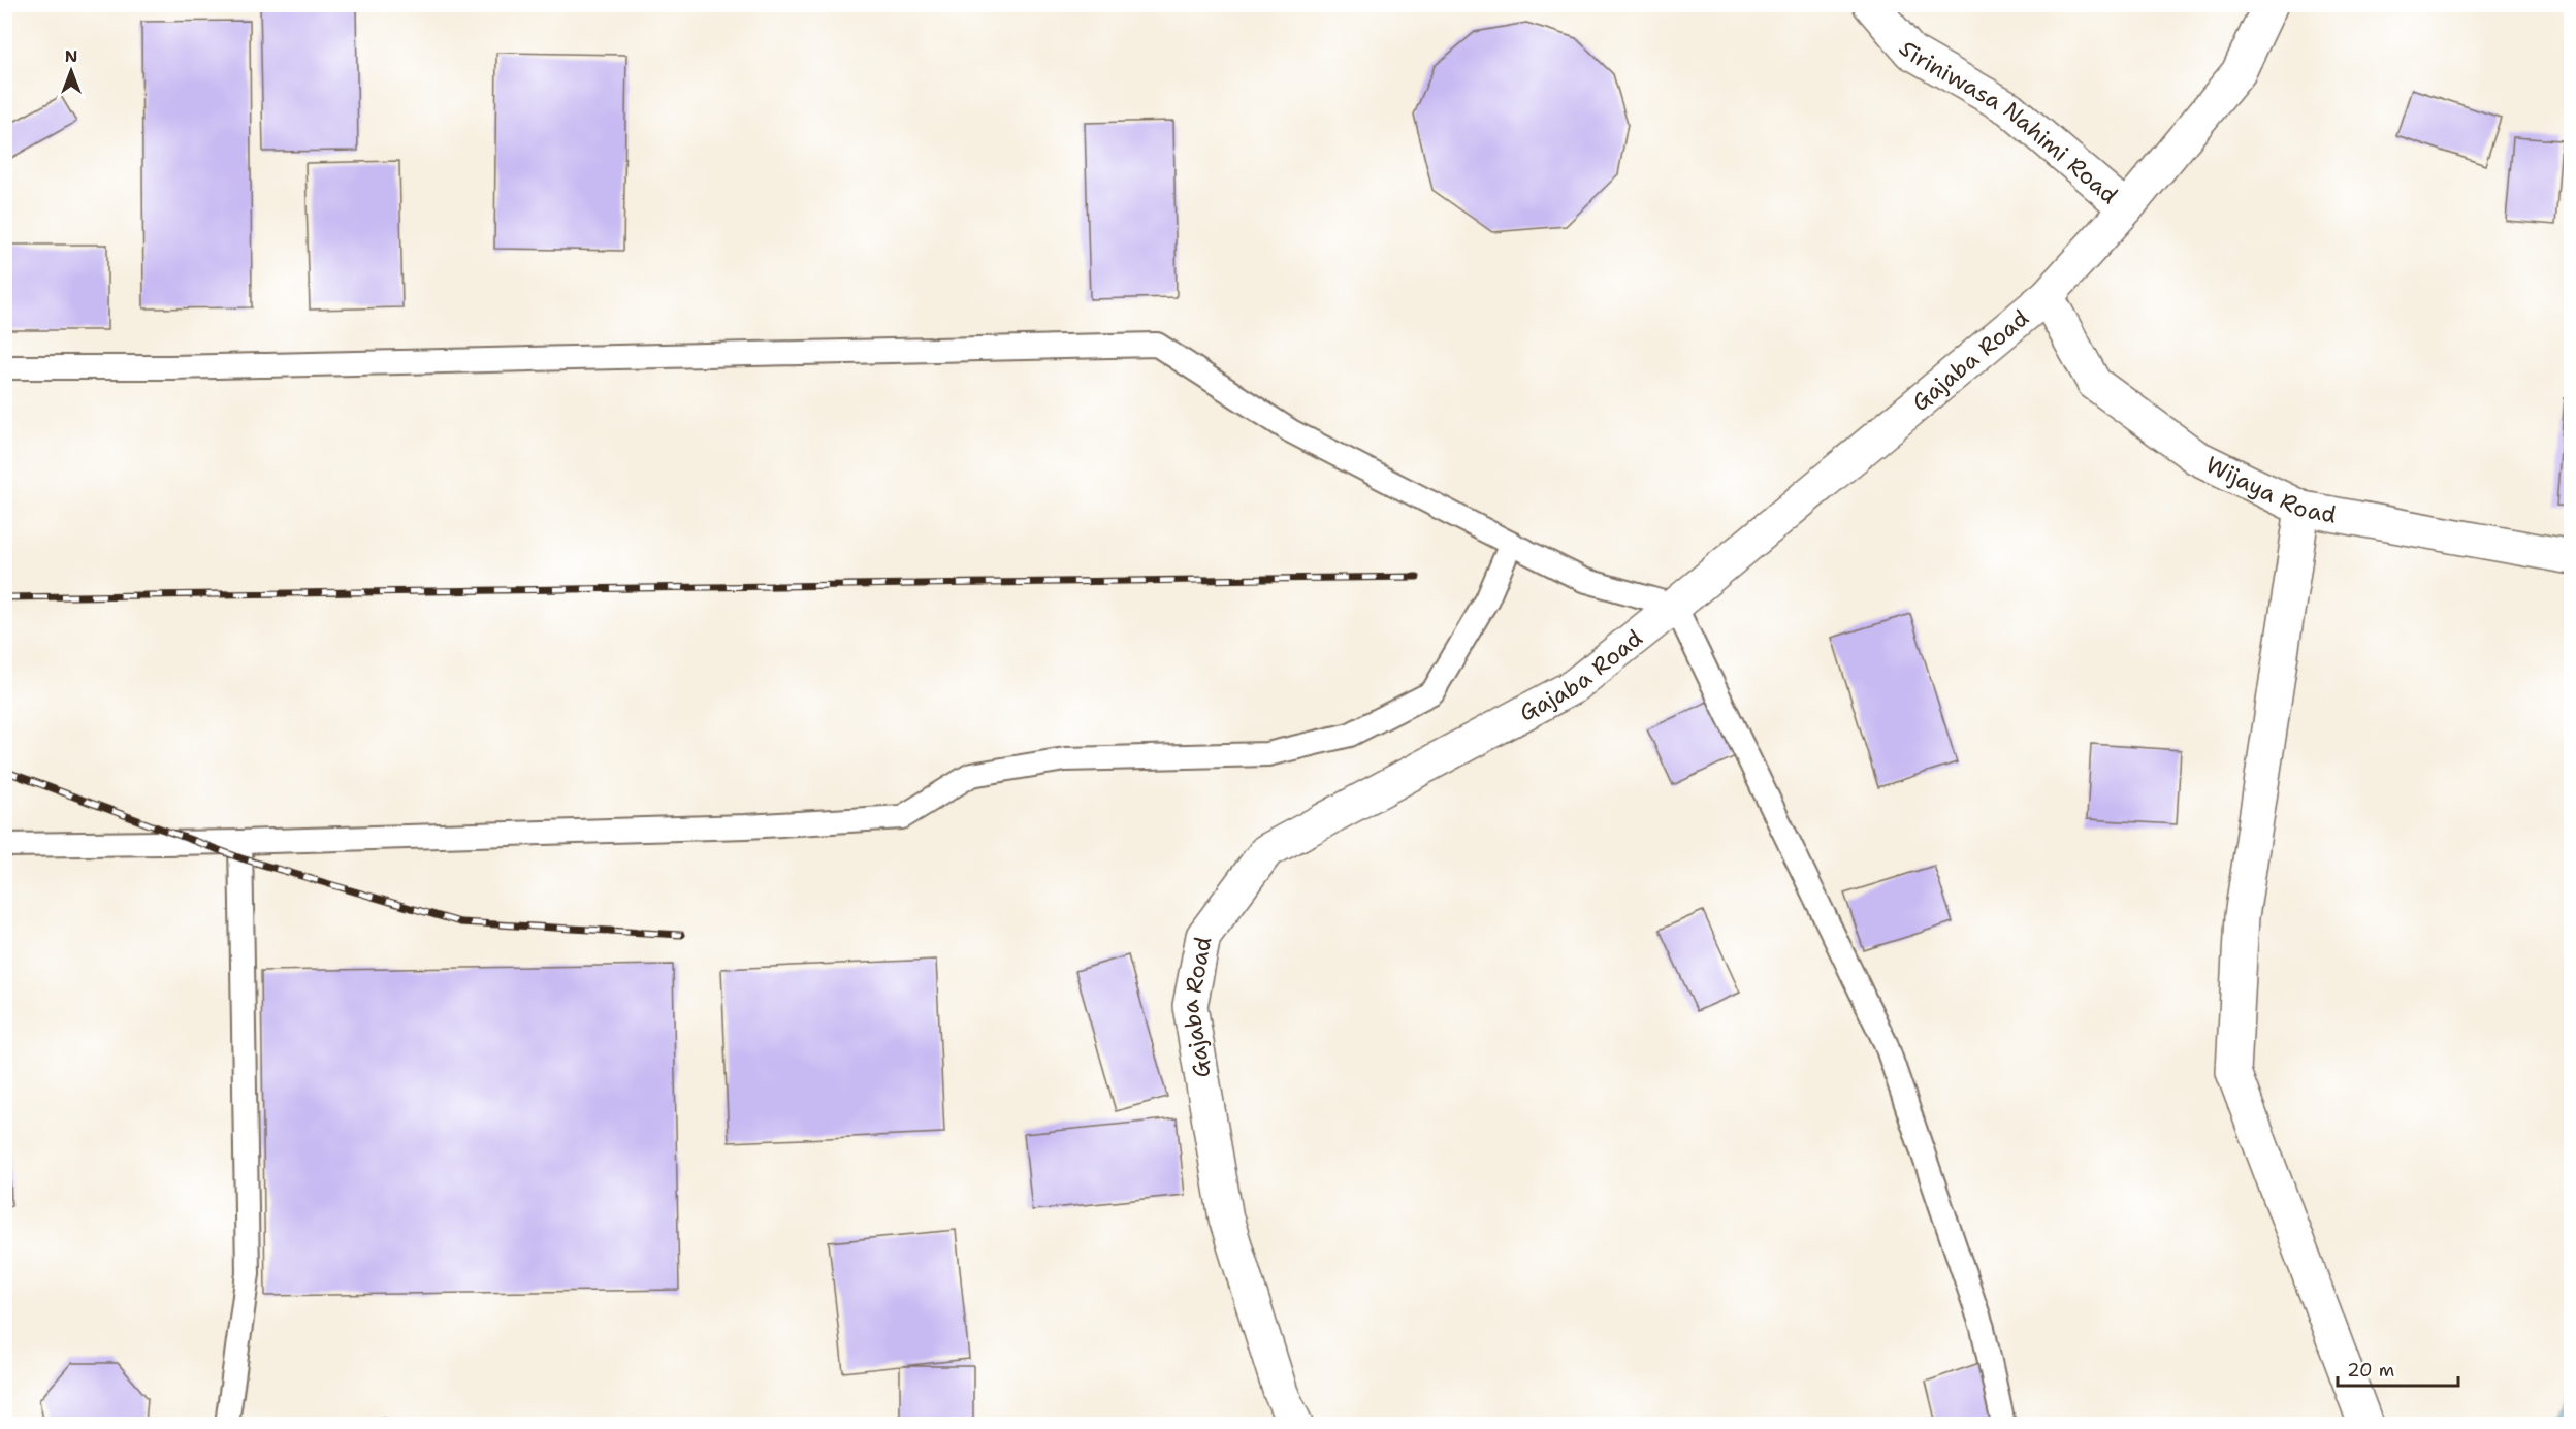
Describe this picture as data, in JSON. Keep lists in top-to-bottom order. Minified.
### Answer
{"streets":{"main road":["Siriniwasa Nahimi Road","Gajaba Road","Wijaya Road"]},"crossings":[["Siriniwasa Nahimi Road","Gajaba Road"],["Gajaba Road","Wijaya Road"]],"scale_bar":"20 m","north":"top"}
